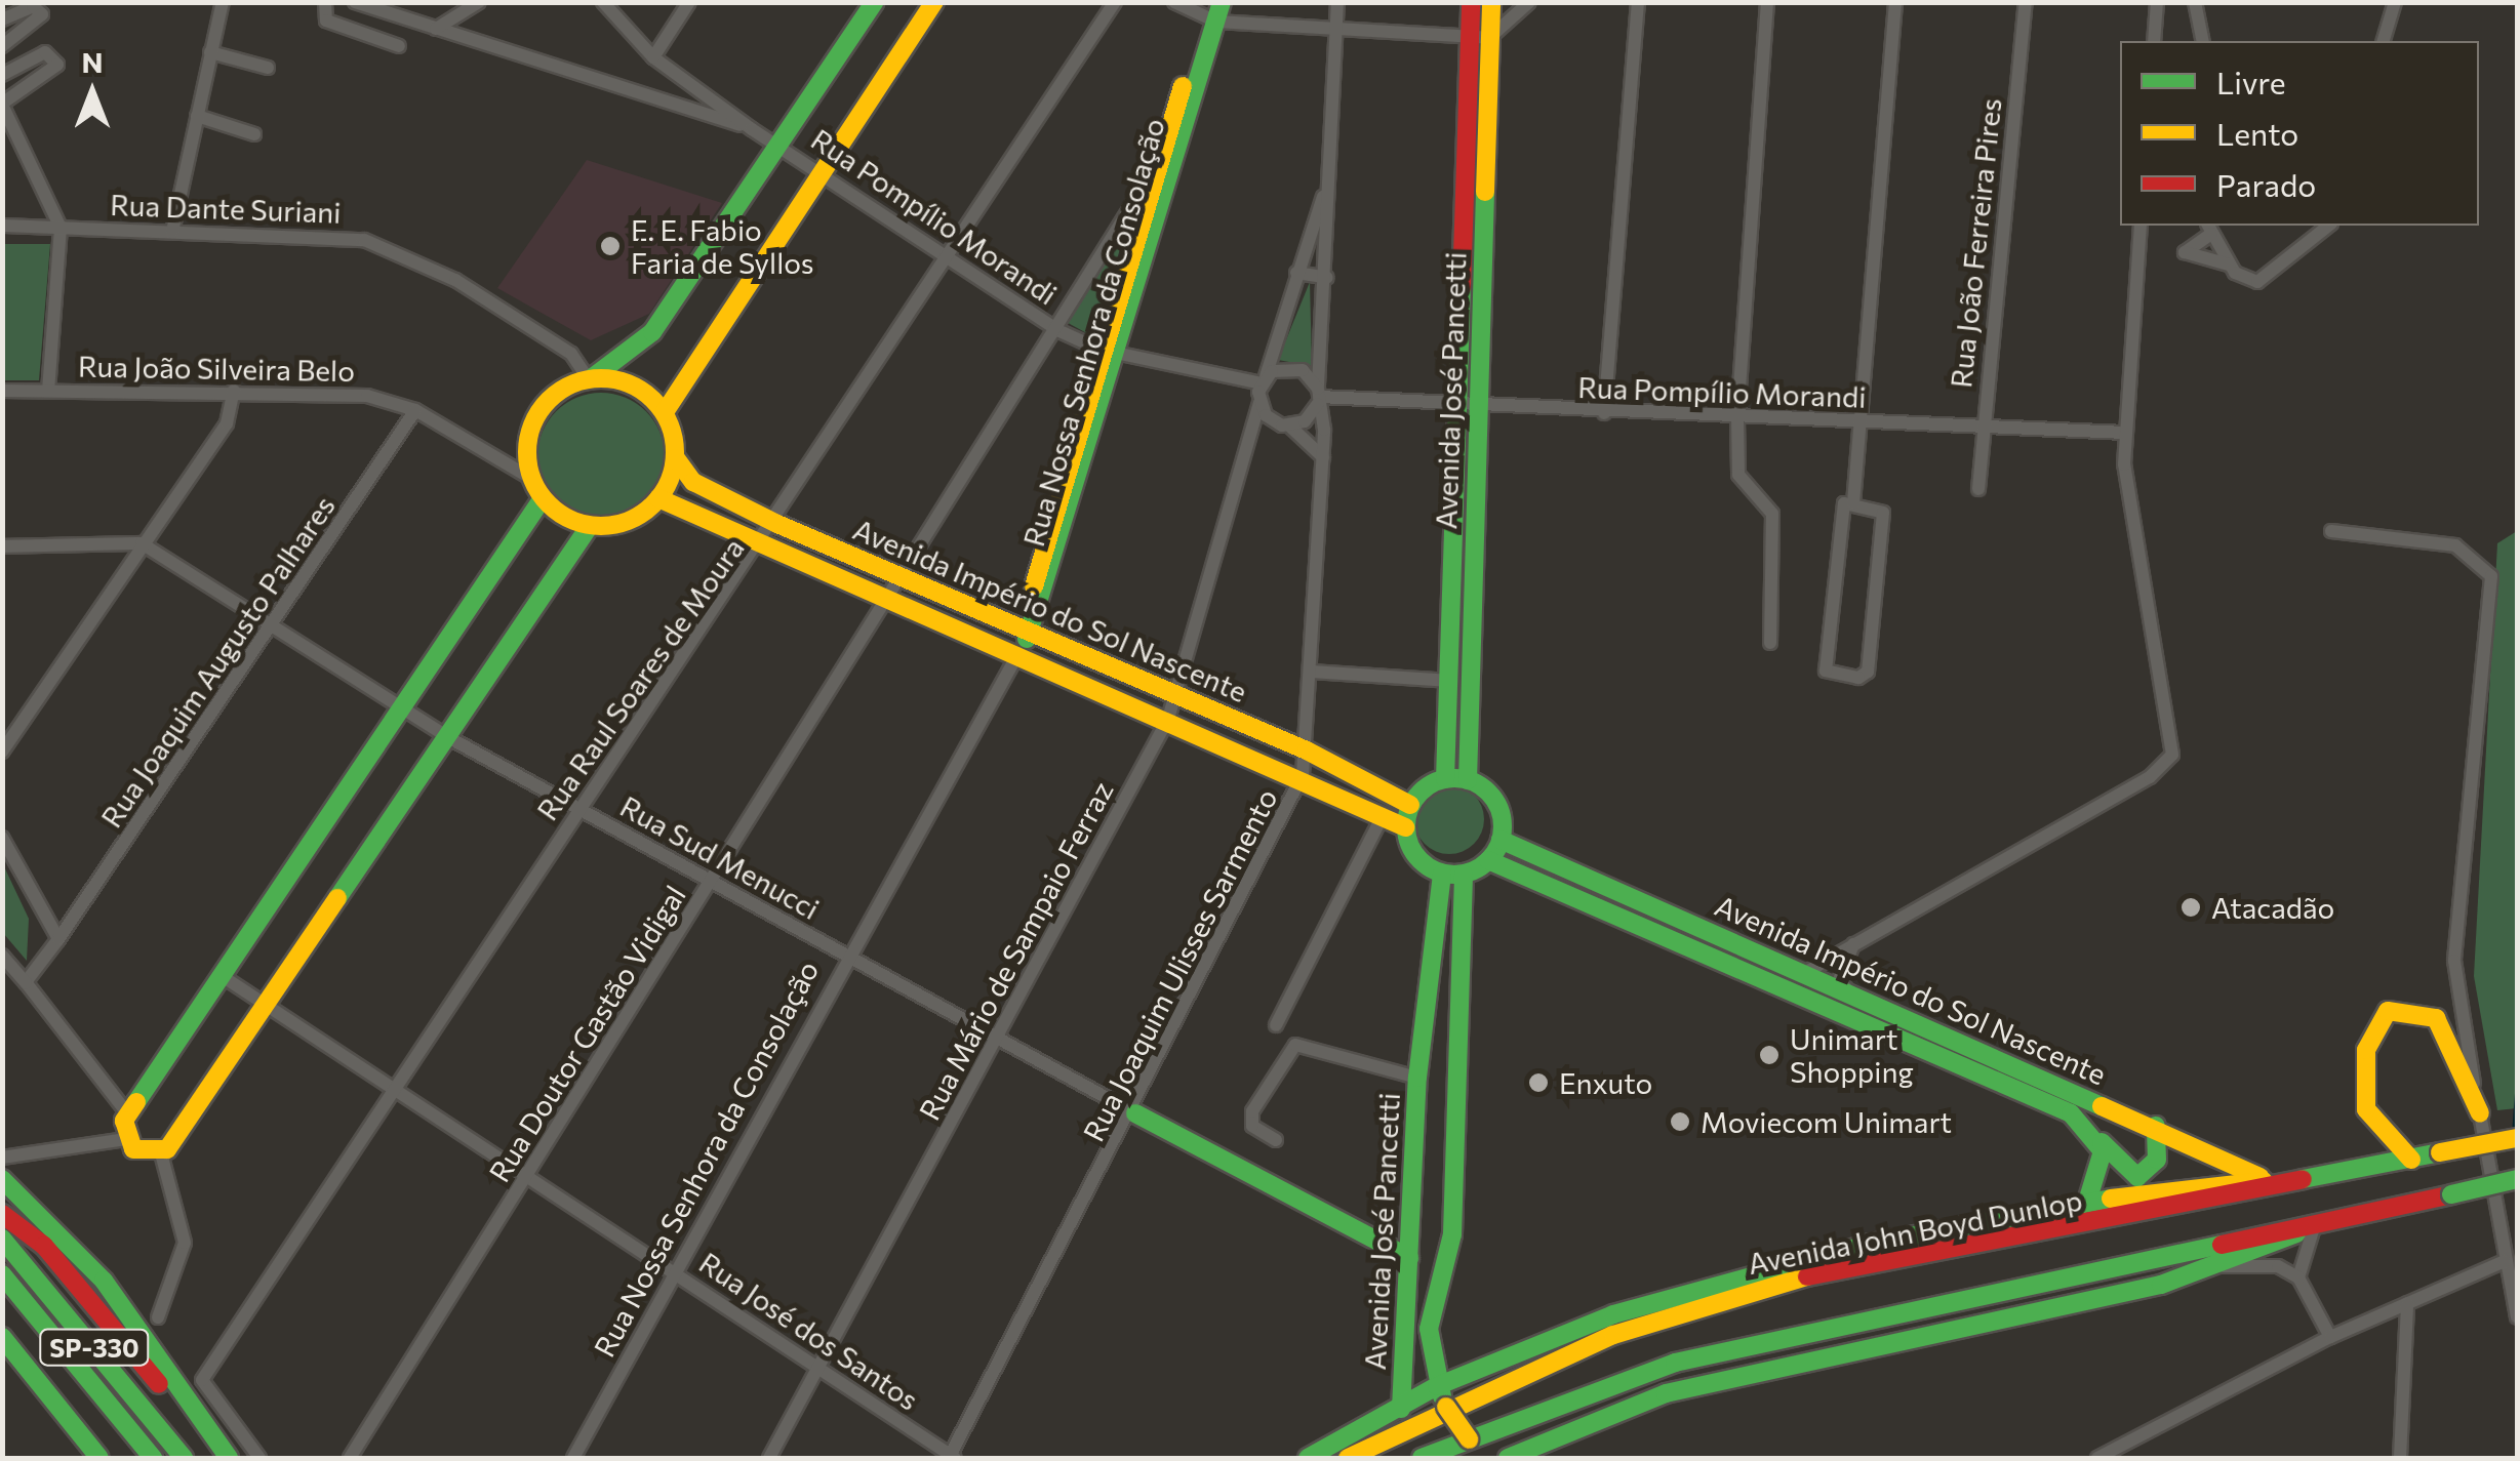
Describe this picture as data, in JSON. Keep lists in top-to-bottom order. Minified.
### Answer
{"streets":{"main road":["Rua Nossa Senhora da Consolação","Avenida José Pancetti","Avenida Império do Sol Nascente","Rua Sud Menucci","Avenida John Boyd Dunlop","SP-330"],"street":["Rua Dante Suriani","Rua Pompílio Morandi","Rua João Ferreira Pires","Rua João Silveira Belo","Rua Joaquim Augusto Palhares","Rua Raul Soares de Moura","Rua Mário de Sampaio Ferraz","Rua Joaquim Ulisses Sarmento","Rua Doutor Gastão Vidigal","Rua José dos Santos"]},"crossings":[["Rua Dante Suriani","Rua João Silveira Belo"],["Rua Dante Suriani","Avenida Império do Sol Nascente"],["Rua Pompílio Morandi","Rua João Ferreira Pires"],["Rua Pompílio Morandi","Rua Nossa Senhora da Consolação"],["Rua Pompílio Morandi","Avenida José Pancetti"],["Rua Pompílio Morandi","Rua Raul Soares de Moura"],["Rua Pompílio Morandi","Rua Mário de Sampaio Ferraz"],["Rua Pompílio Morandi","Rua Joaquim Ulisses Sarmento"],["Rua Pompílio Morandi","Rua Doutor Gastão Vidigal"],["Rua Nossa Senhora da Consolação","Avenida Império do Sol Nascente"],["Rua Nossa Senhora da Consolação","Rua Sud Menucci"],["Rua Nossa Senhora da Consolação","Rua Doutor Gastão Vidigal"],["Rua Nossa Senhora da Consolação","Rua José dos Santos"],["Rua João Silveira Belo","Avenida Império do Sol Nascente"],["Rua João Silveira Belo","Rua Joaquim Augusto Palhares"],["Avenida José Pancetti","Avenida Império do Sol Nascente"],["Avenida José Pancetti","Rua Sud Menucci"],["Avenida Império do Sol Nascente","Rua Raul Soares de Moura"],["Avenida Império do Sol Nascente","Rua Mário de Sampaio Ferraz"],["Avenida Império do Sol Nascente","Rua Joaquim Ulisses Sarmento"],["Avenida Império do Sol Nascente","Rua Doutor Gastão Vidigal"],["Avenida Império do Sol Nascente","Avenida John Boyd Dunlop"],["Rua Joaquim Augusto Palhares","Rua Sud Menucci"],["Rua Raul Soares de Moura","Rua Sud Menucci"],["Rua Raul Soares de Moura","Rua José dos Santos"],["Rua Sud Menucci","Rua Mário de Sampaio Ferraz"],["Rua Sud Menucci","Rua Joaquim Ulisses Sarmento"],["Rua Sud Menucci","Rua Doutor Gastão Vidigal"],["Rua Mário de Sampaio Ferraz","Rua José dos Santos"],["Rua Joaquim Ulisses Sarmento","Rua José dos Santos"],["Rua Doutor Gastão Vidigal","Rua José dos Santos"]],"places":["E. E. Fabio Faria de Syllos","Atacadão","Unimart Shopping","Enxuto","Moviecom Unimart"],"legend":["Livre","Lento","Parado"],"north":"top"}
